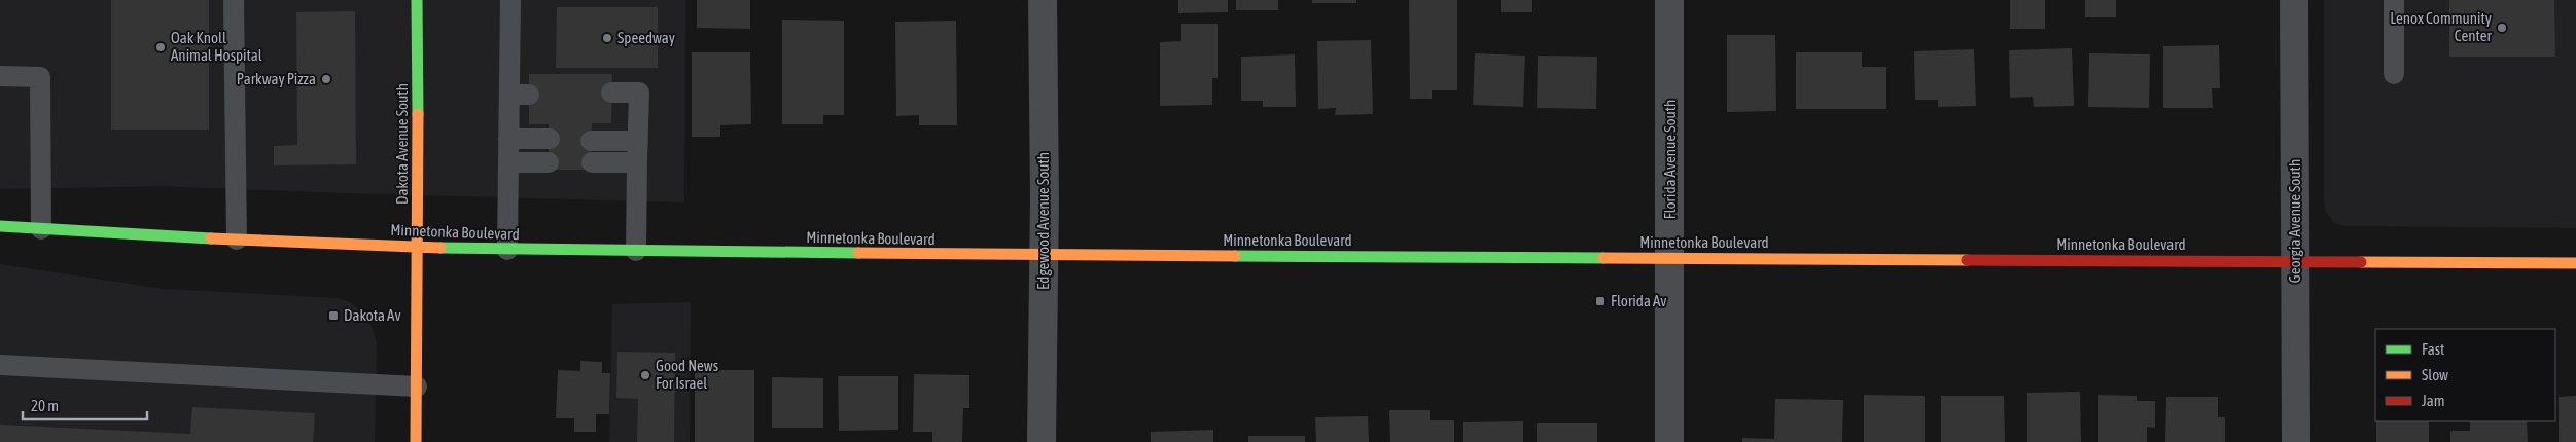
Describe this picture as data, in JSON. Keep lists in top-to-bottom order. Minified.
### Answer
{"streets":{"main road":["Dakota Avenue South","Minnetonka Boulevard"],"street":["Florida Avenue South","Edgewood Avenue South","Georgia Avenue South"]},"crossings":[["Dakota Avenue South","Minnetonka Boulevard"],["Florida Avenue South","Minnetonka Boulevard"],["Edgewood Avenue South","Minnetonka Boulevard"],["Georgia Avenue South","Minnetonka Boulevard"]],"places":{"other":["Lenox Community Center","Speedway","Oak Knoll Animal Hospital","Parkway Pizza","Good News For Israel"],"transit":["Florida Av","Dakota Av"]},"legend":["Fast","Slow","Jam"],"scale_bar":"20 m"}
